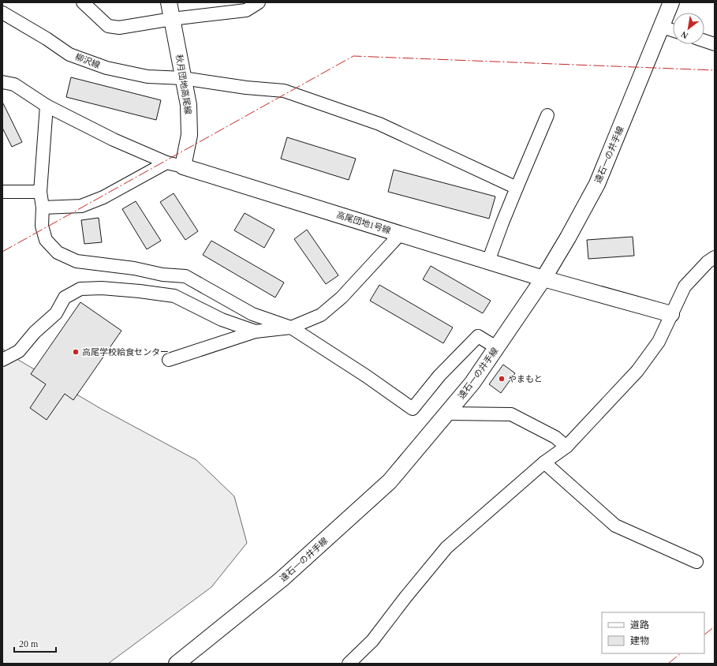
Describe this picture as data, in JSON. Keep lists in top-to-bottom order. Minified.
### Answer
{"streets":{"street":["柳沢線","秋月団地高尾線","遠石一の井手線","高尾団地1号線"]},"crossings":[["柳沢線","秋月団地高尾線"],["秋月団地高尾線","高尾団地1号線"],["遠石一の井手線","高尾団地1号線"]],"places":["高尾学校給食センター","やまもと"],"legend":["道路","建物"],"scale_bar":"20 m","north":"bottom left"}
